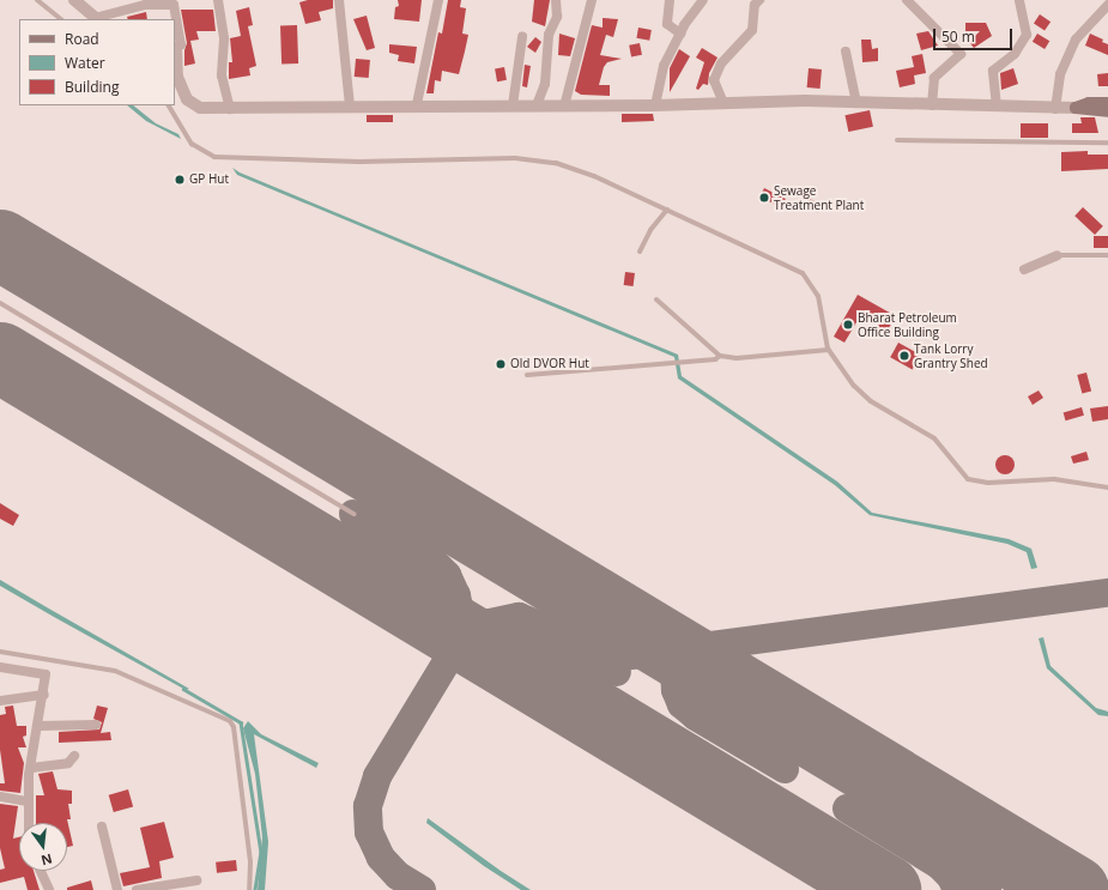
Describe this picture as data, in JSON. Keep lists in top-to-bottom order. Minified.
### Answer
{"places":["GP Hut","Sewage Treatment Plant","Bharat Petroleum Office Building","Tank Lorry Grantry Shed","Old DVOR Hut"],"legend":["Road","Water","Building"],"scale_bar":"50 m","north":"bottom"}
